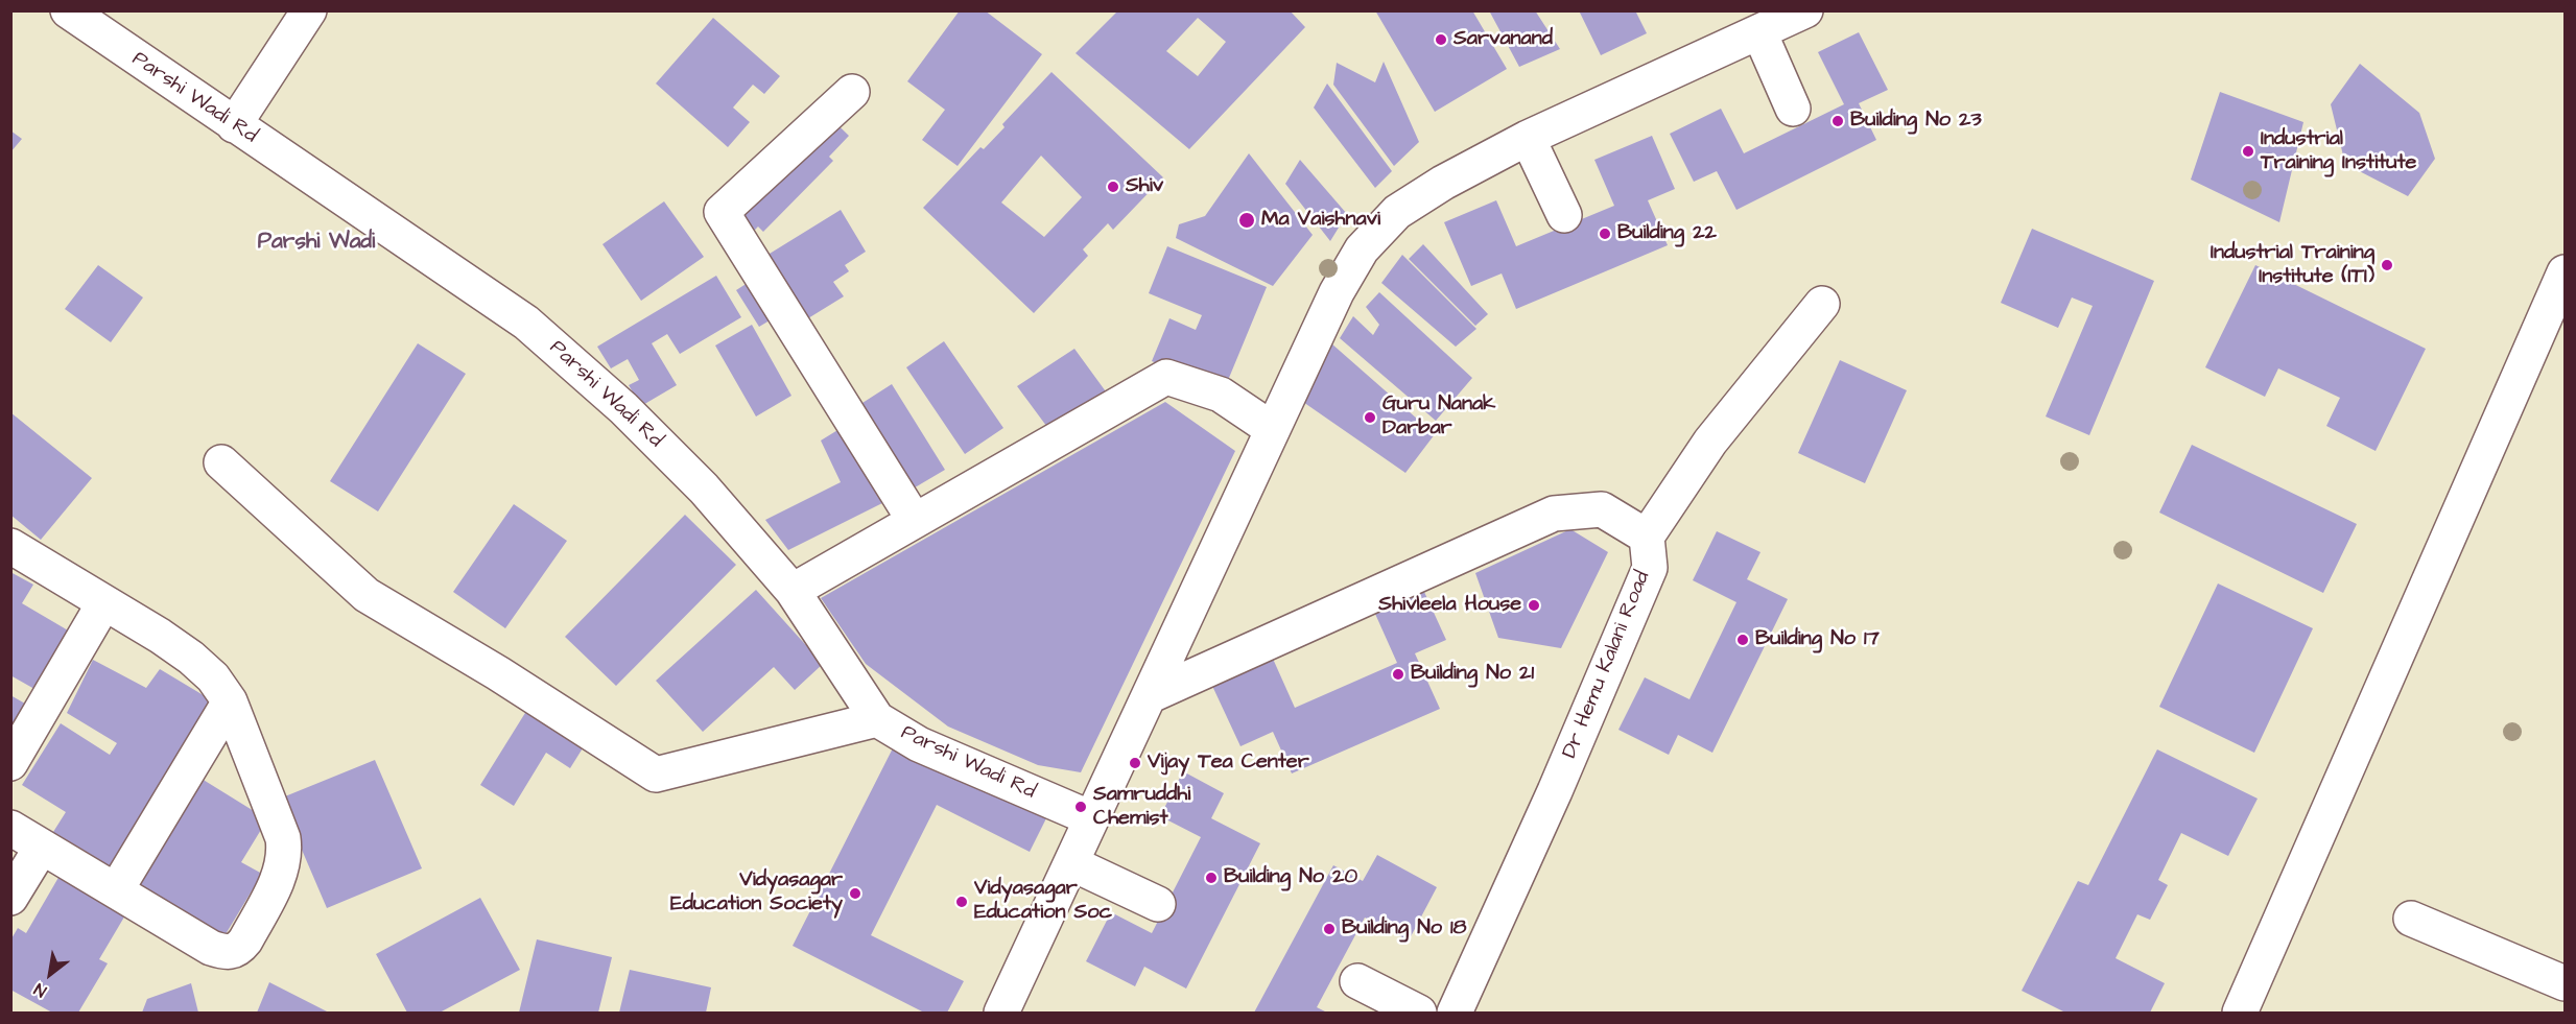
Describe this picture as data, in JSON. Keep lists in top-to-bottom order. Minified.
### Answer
{"streets":{"street":["Parshi Wadi Rd","Dr Hemu Kalani Road"]},"districts":["Parshi Wadi"],"places":["Sarvanand","Building No 23","Industrial Training Institute","Shiv","Ma Vaishnavi","Building 22","Industrial Training Institute (ITI)","Guru Nanak Darbar","Shivleela House","Building No 17","Building No 21","Vijay Tea Center","Samruddhi Chemist","Building No 20","Vidyasagar Education Society","Vidyasagar Education Soc","Building No 18"],"north":"bottom left"}
